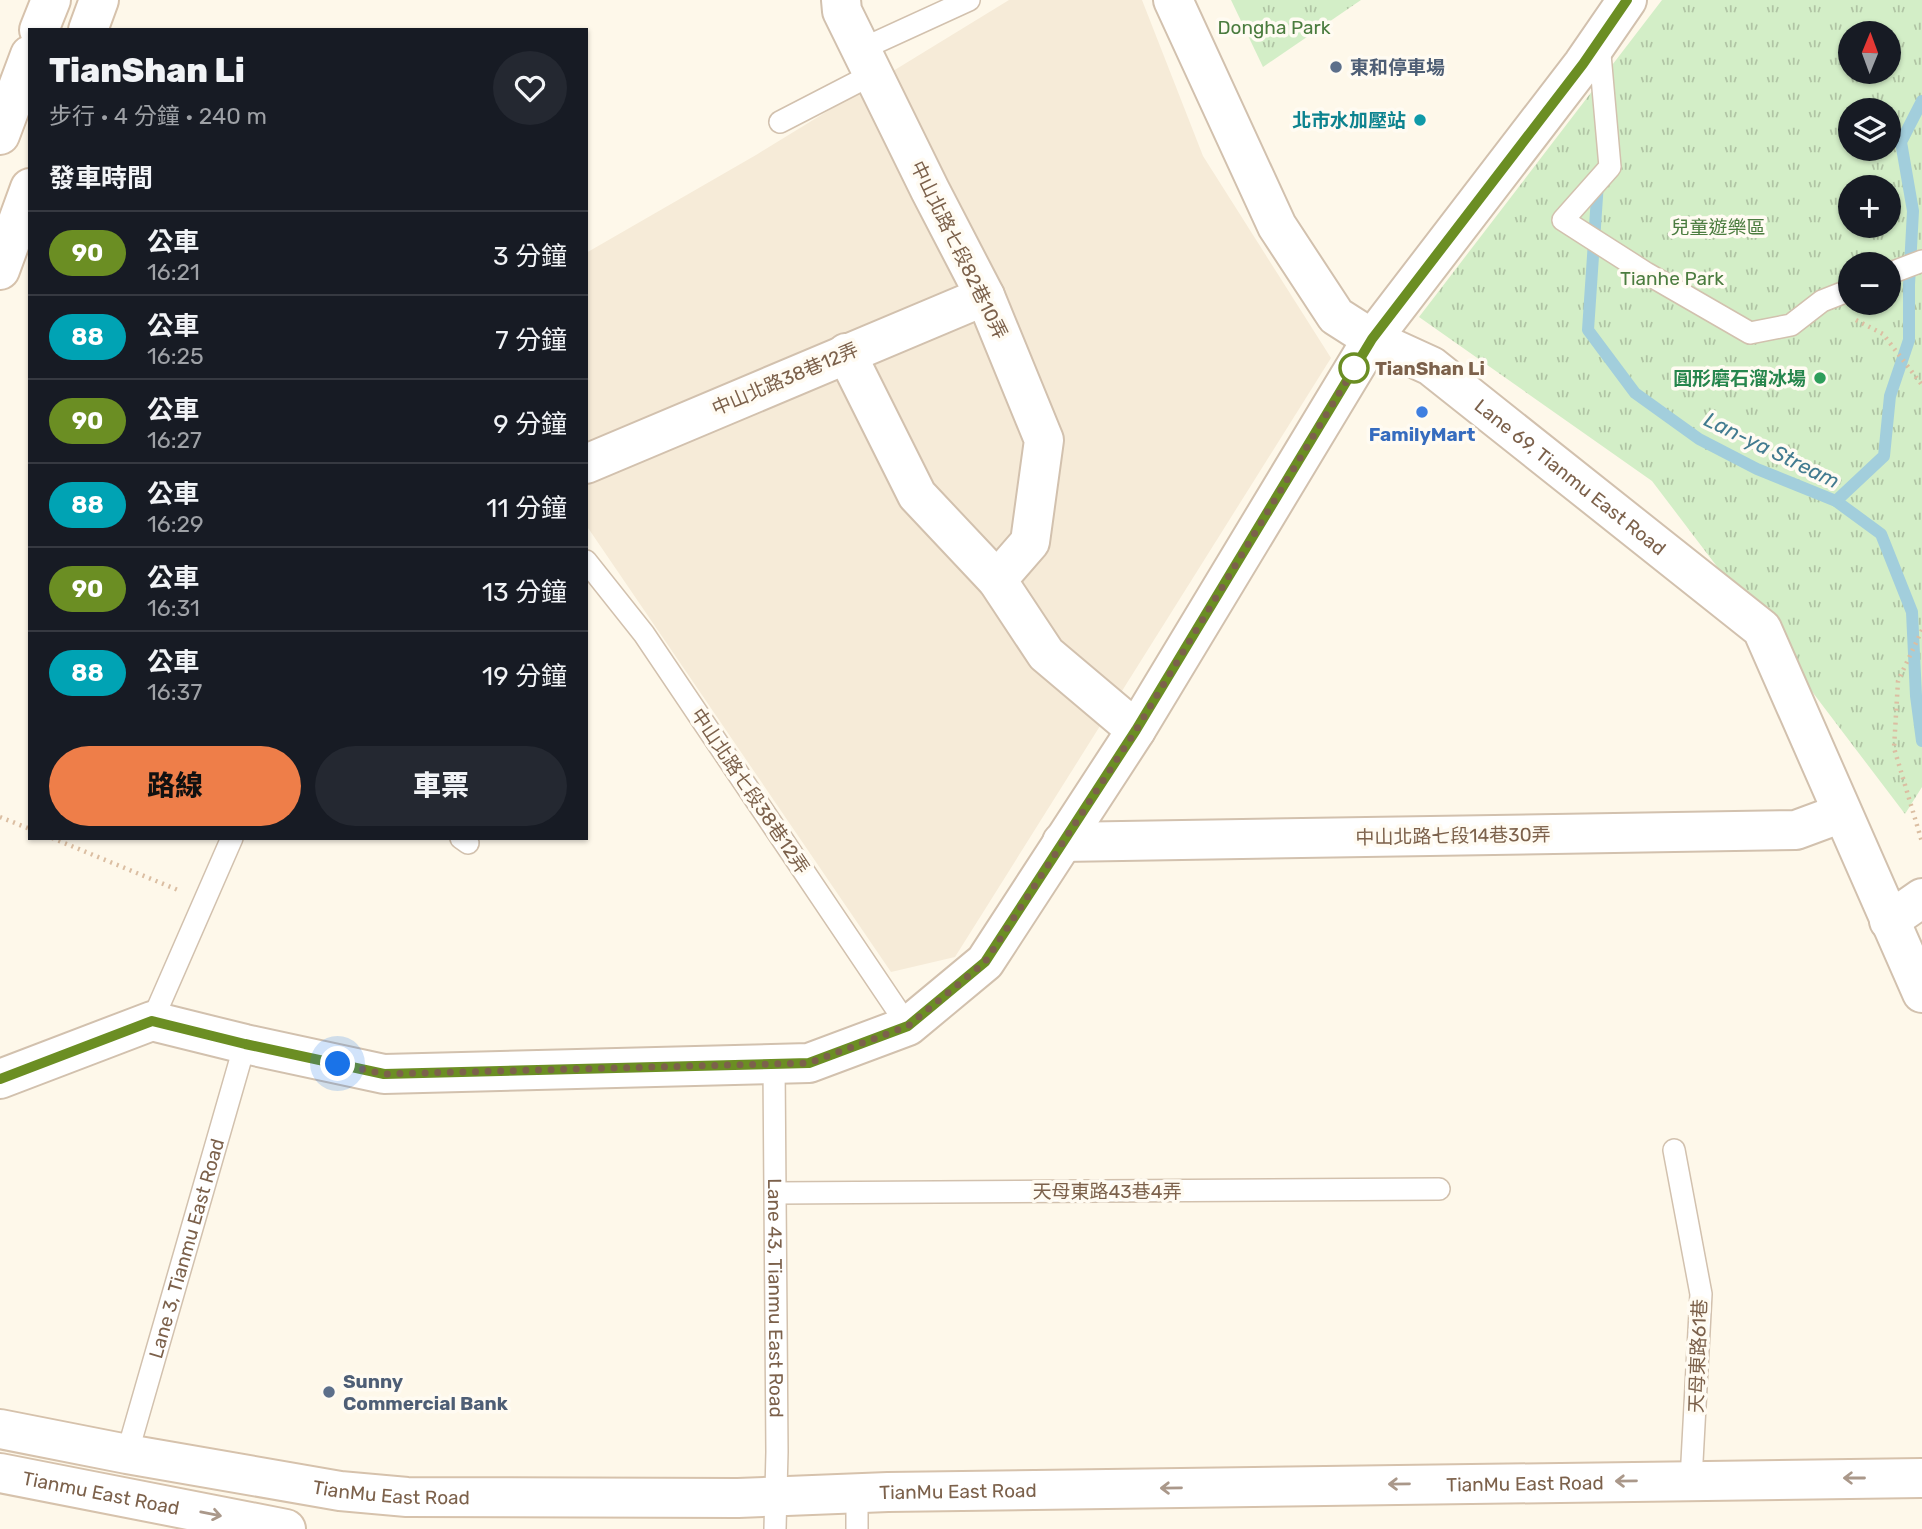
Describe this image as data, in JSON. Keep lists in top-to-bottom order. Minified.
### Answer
{"streets":{"street":["中山北路七段82巷10弄","中山北路38巷12弄","Lane 69, Tianmu East Road","中山北路七段14巷30弄","TianMu East Road","Tianmu East Road"],"lane":["中山北路七段38巷12弄","天母東路43巷4弄","Lane 3, Tianmu East Road","Lane 43, Tianmu East Road","天母東路61巷"]},"crossings":[["中山北路七段82巷10弄","中山北路38巷12弄"],["Lane 69, Tianmu East Road","中山北路七段14巷30弄"],["天母東路43巷4弄","Lane 43, Tianmu East Road"],["Lane 3, Tianmu East Road","TianMu East Road"],["Lane 43, Tianmu East Road","TianMu East Road"],["天母東路61巷","TianMu East Road"]],"one_way":["TianMu East Road","Tianmu East Road"],"water":["Lan-ya Stream"],"parks":["Dongha Park","兒童遊樂區","Tianhe Park"],"places":["東和停車場","北市水加壓站","TianShan Li","圓形磨石溜冰場","FamilyMart","Sunny Commercial Bank"],"lines":["bus line 90"],"north":"top","page":{"map_buttons":["+","−"],"heading":[["TianShan Li","步行 · 4 分鐘 · 240 m"],"發車時間"],"list":[{"mark":"90","name":"公車","note":"16:21","value":"3 分鐘"},{"mark":"88","name":"公車","note":"16:25","value":"7 分鐘"},{"mark":"90","name":"公車","note":"16:27","value":"9 分鐘"},{"mark":"88","name":"公車","note":"16:29","value":"11 分鐘"},{"mark":"90","name":"公車","note":"16:31","value":"13 分鐘"},{"mark":"88","name":"公車","note":"16:37","value":"19 分鐘"}],"buttons":["路線","車票"]}}
